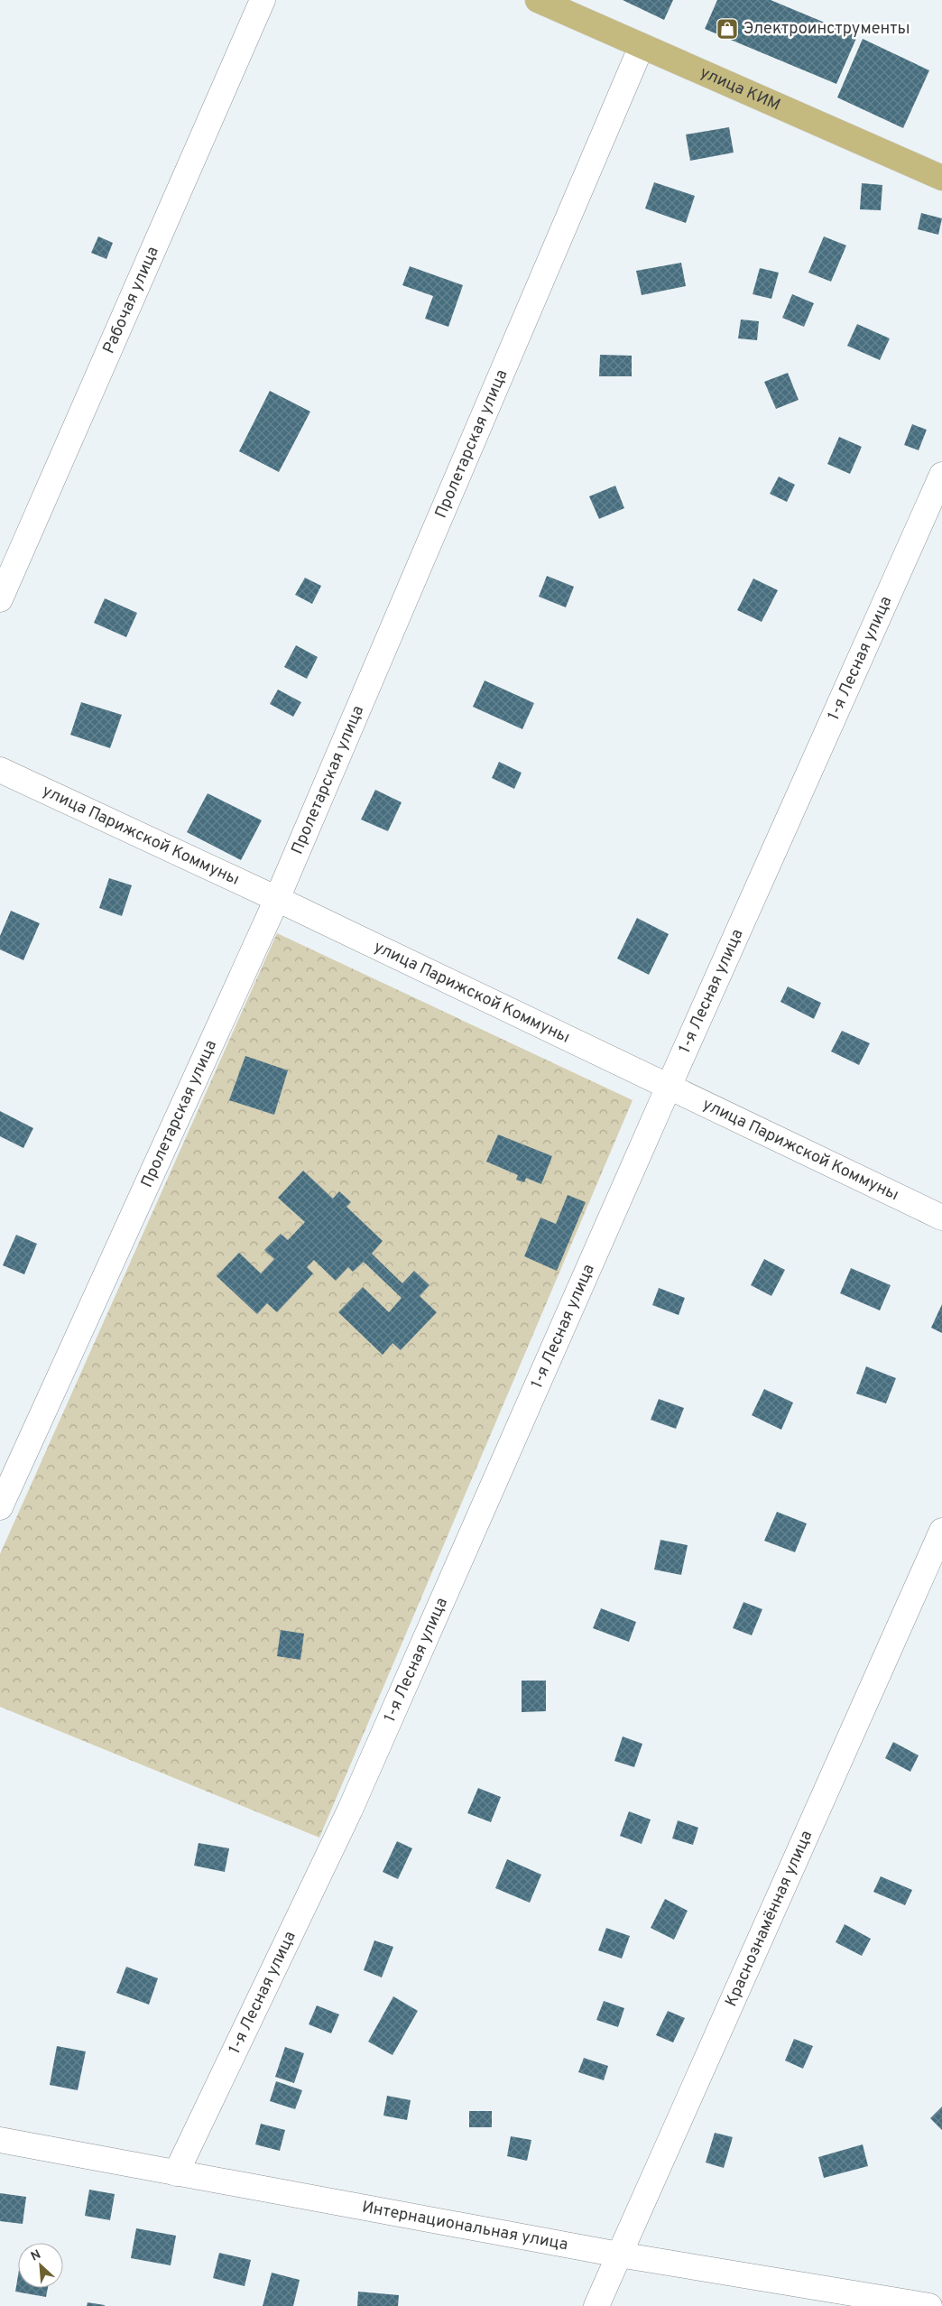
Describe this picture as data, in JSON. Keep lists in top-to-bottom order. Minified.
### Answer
{"streets":{"main road":["улица КИМ"],"street":["Рабочая улица","Пролетарская улица","1-я Лесная улица","улица Парижской Коммуны","Краснознамённая улица","Интернациональная улица"]},"crossings":[["улица КИМ","Пролетарская улица"],["Пролетарская улица","улица Парижской Коммуны"],["1-я Лесная улица","улица Парижской Коммуны"],["1-я Лесная улица","Интернациональная улица"],["Краснознамённая улица","Интернациональная улица"]],"places":{"shop":["Электроинструменты"]},"north":"top left"}
